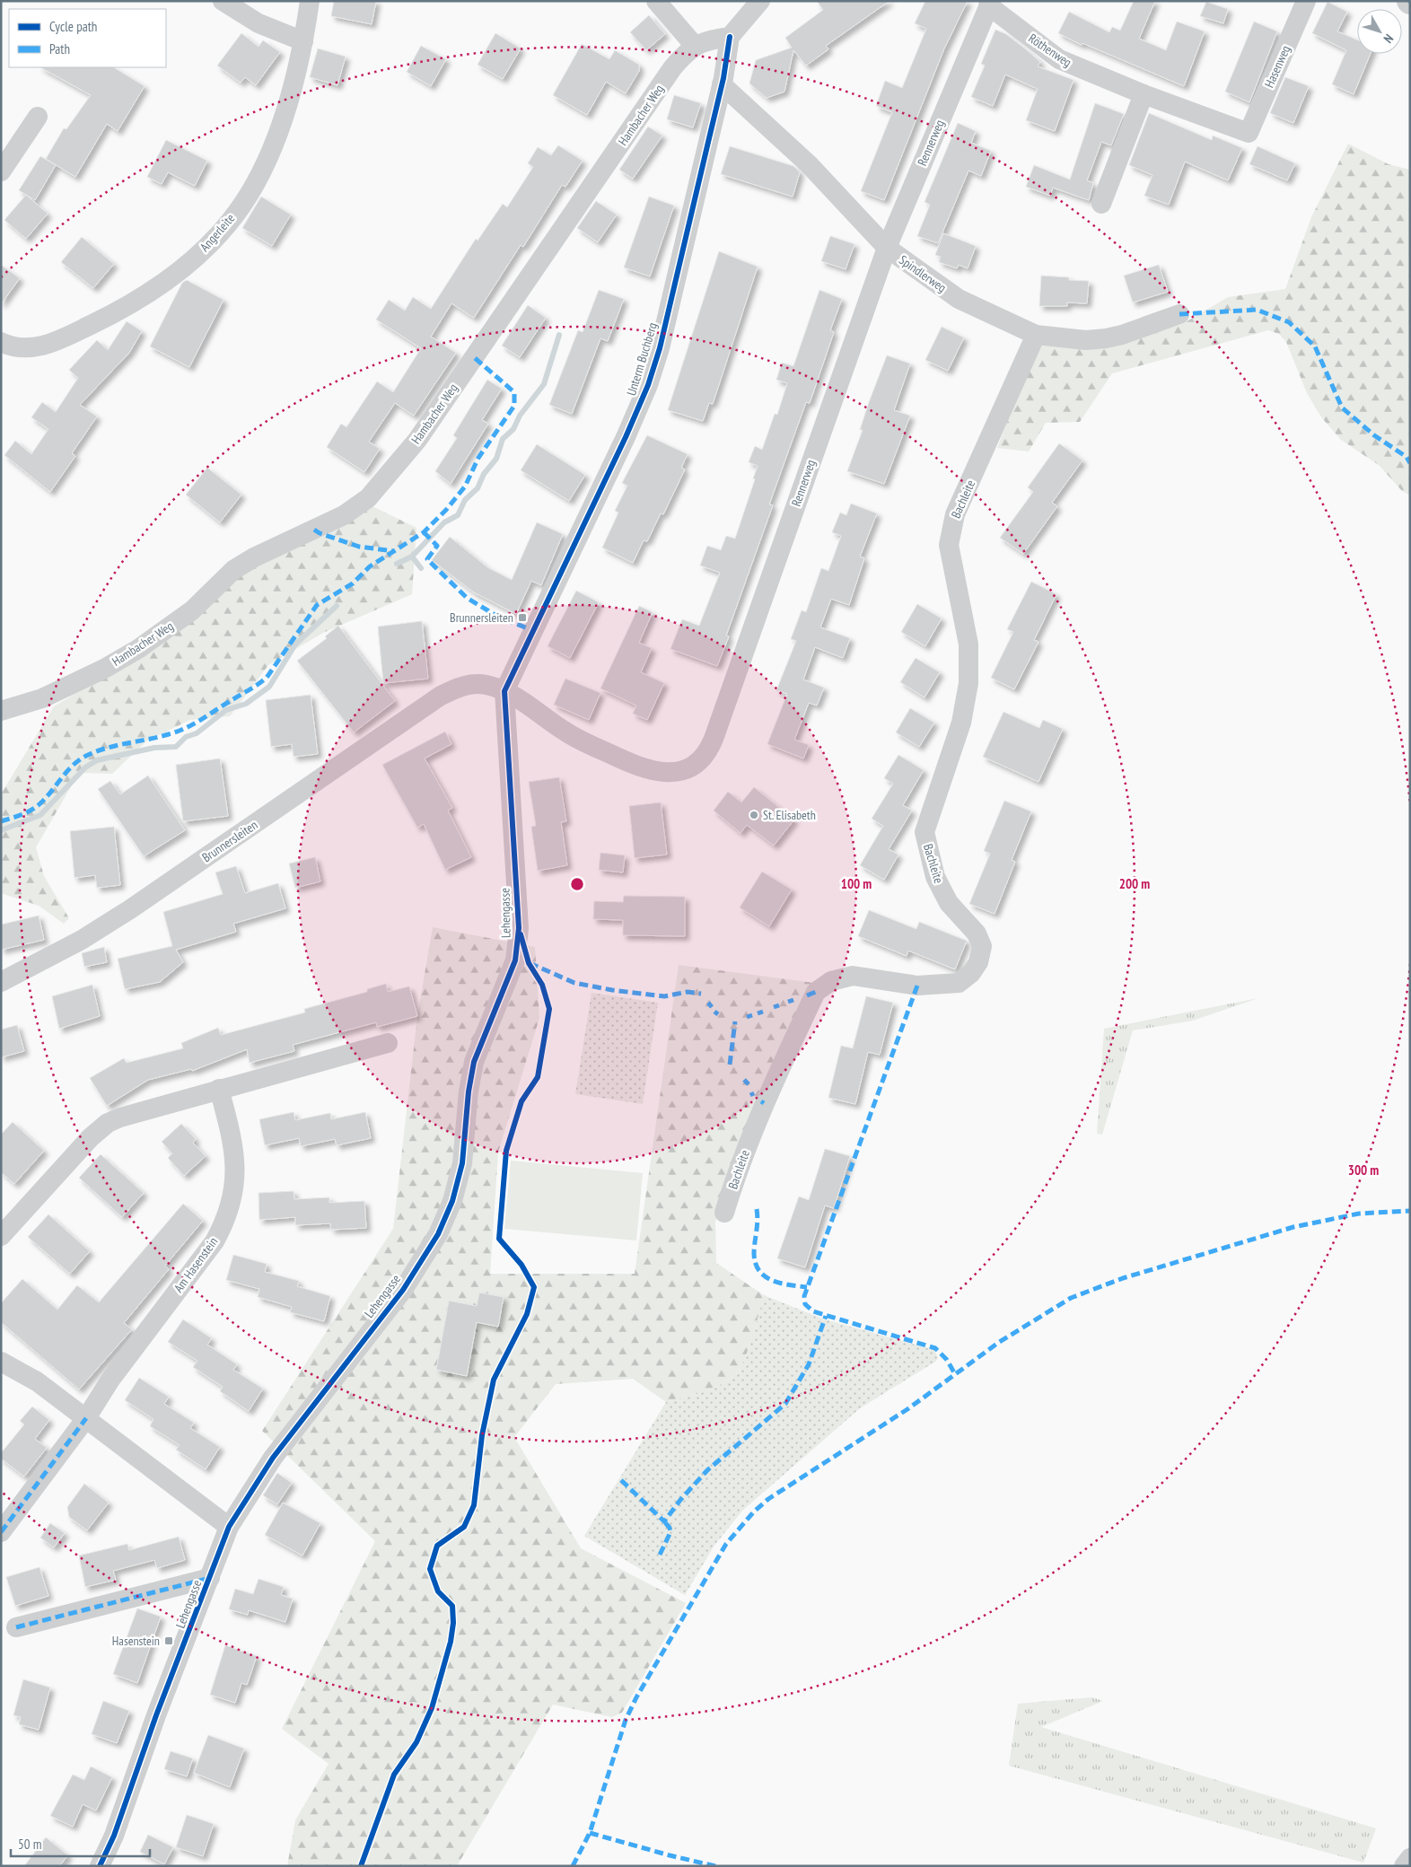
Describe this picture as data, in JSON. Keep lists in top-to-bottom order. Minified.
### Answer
{"streets":{"street":["Röthenweg","Hasenweg","Hambacher Weg","Rennerweg","Angerleite","Spindlerweg","Unterm Buchberg","Bachleite","Brunnersleiten","Lehengasse","Am Hasenstein"]},"crossings":[["Röthenweg","Hasenweg"],["Röthenweg","Rennerweg"],["Hambacher Weg","Unterm Buchberg"],["Rennerweg","Spindlerweg"],["Rennerweg","Unterm Buchberg"],["Rennerweg","Brunnersleiten"],["Rennerweg","Lehengasse"],["Spindlerweg","Unterm Buchberg"],["Spindlerweg","Bachleite"],["Unterm Buchberg","Brunnersleiten"],["Unterm Buchberg","Lehengasse"],["Brunnersleiten","Lehengasse"]],"places":{"transit":["Brunnersleiten","Hasenstein"],"other":["St. Elisabeth"]},"legend":["Cycle path","Path"],"scale_bar":"50 m","north":"bottom right","rings":["100 m","200 m","300 m"]}
